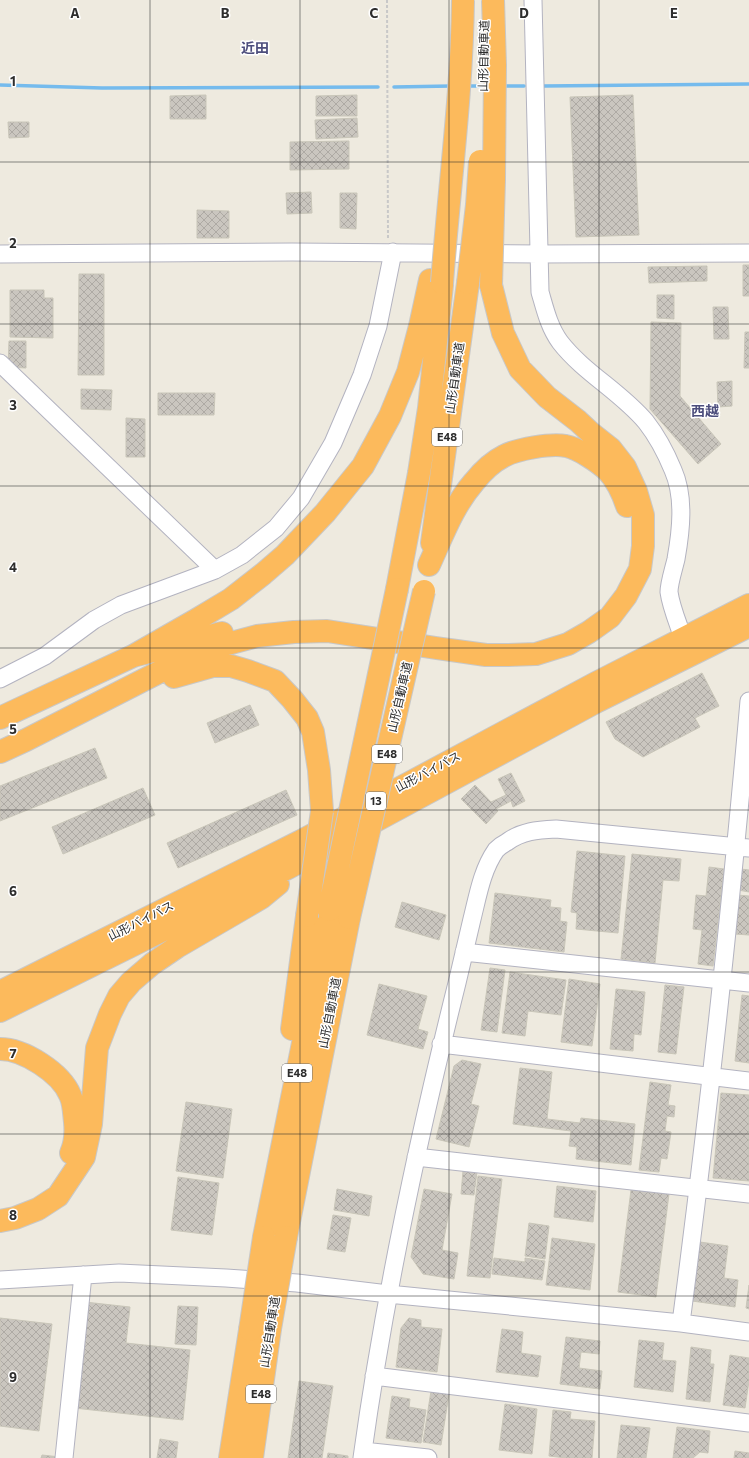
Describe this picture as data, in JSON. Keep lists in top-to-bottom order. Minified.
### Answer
{"streets":{"highway":["山形自動車道","E48","山形バイパス","13"]},"districts":["近田","西越"],"grid":{"columns":["A","B","C","D","E"],"rows":["1","2","3","4","5","6","7","8","9"]}}
